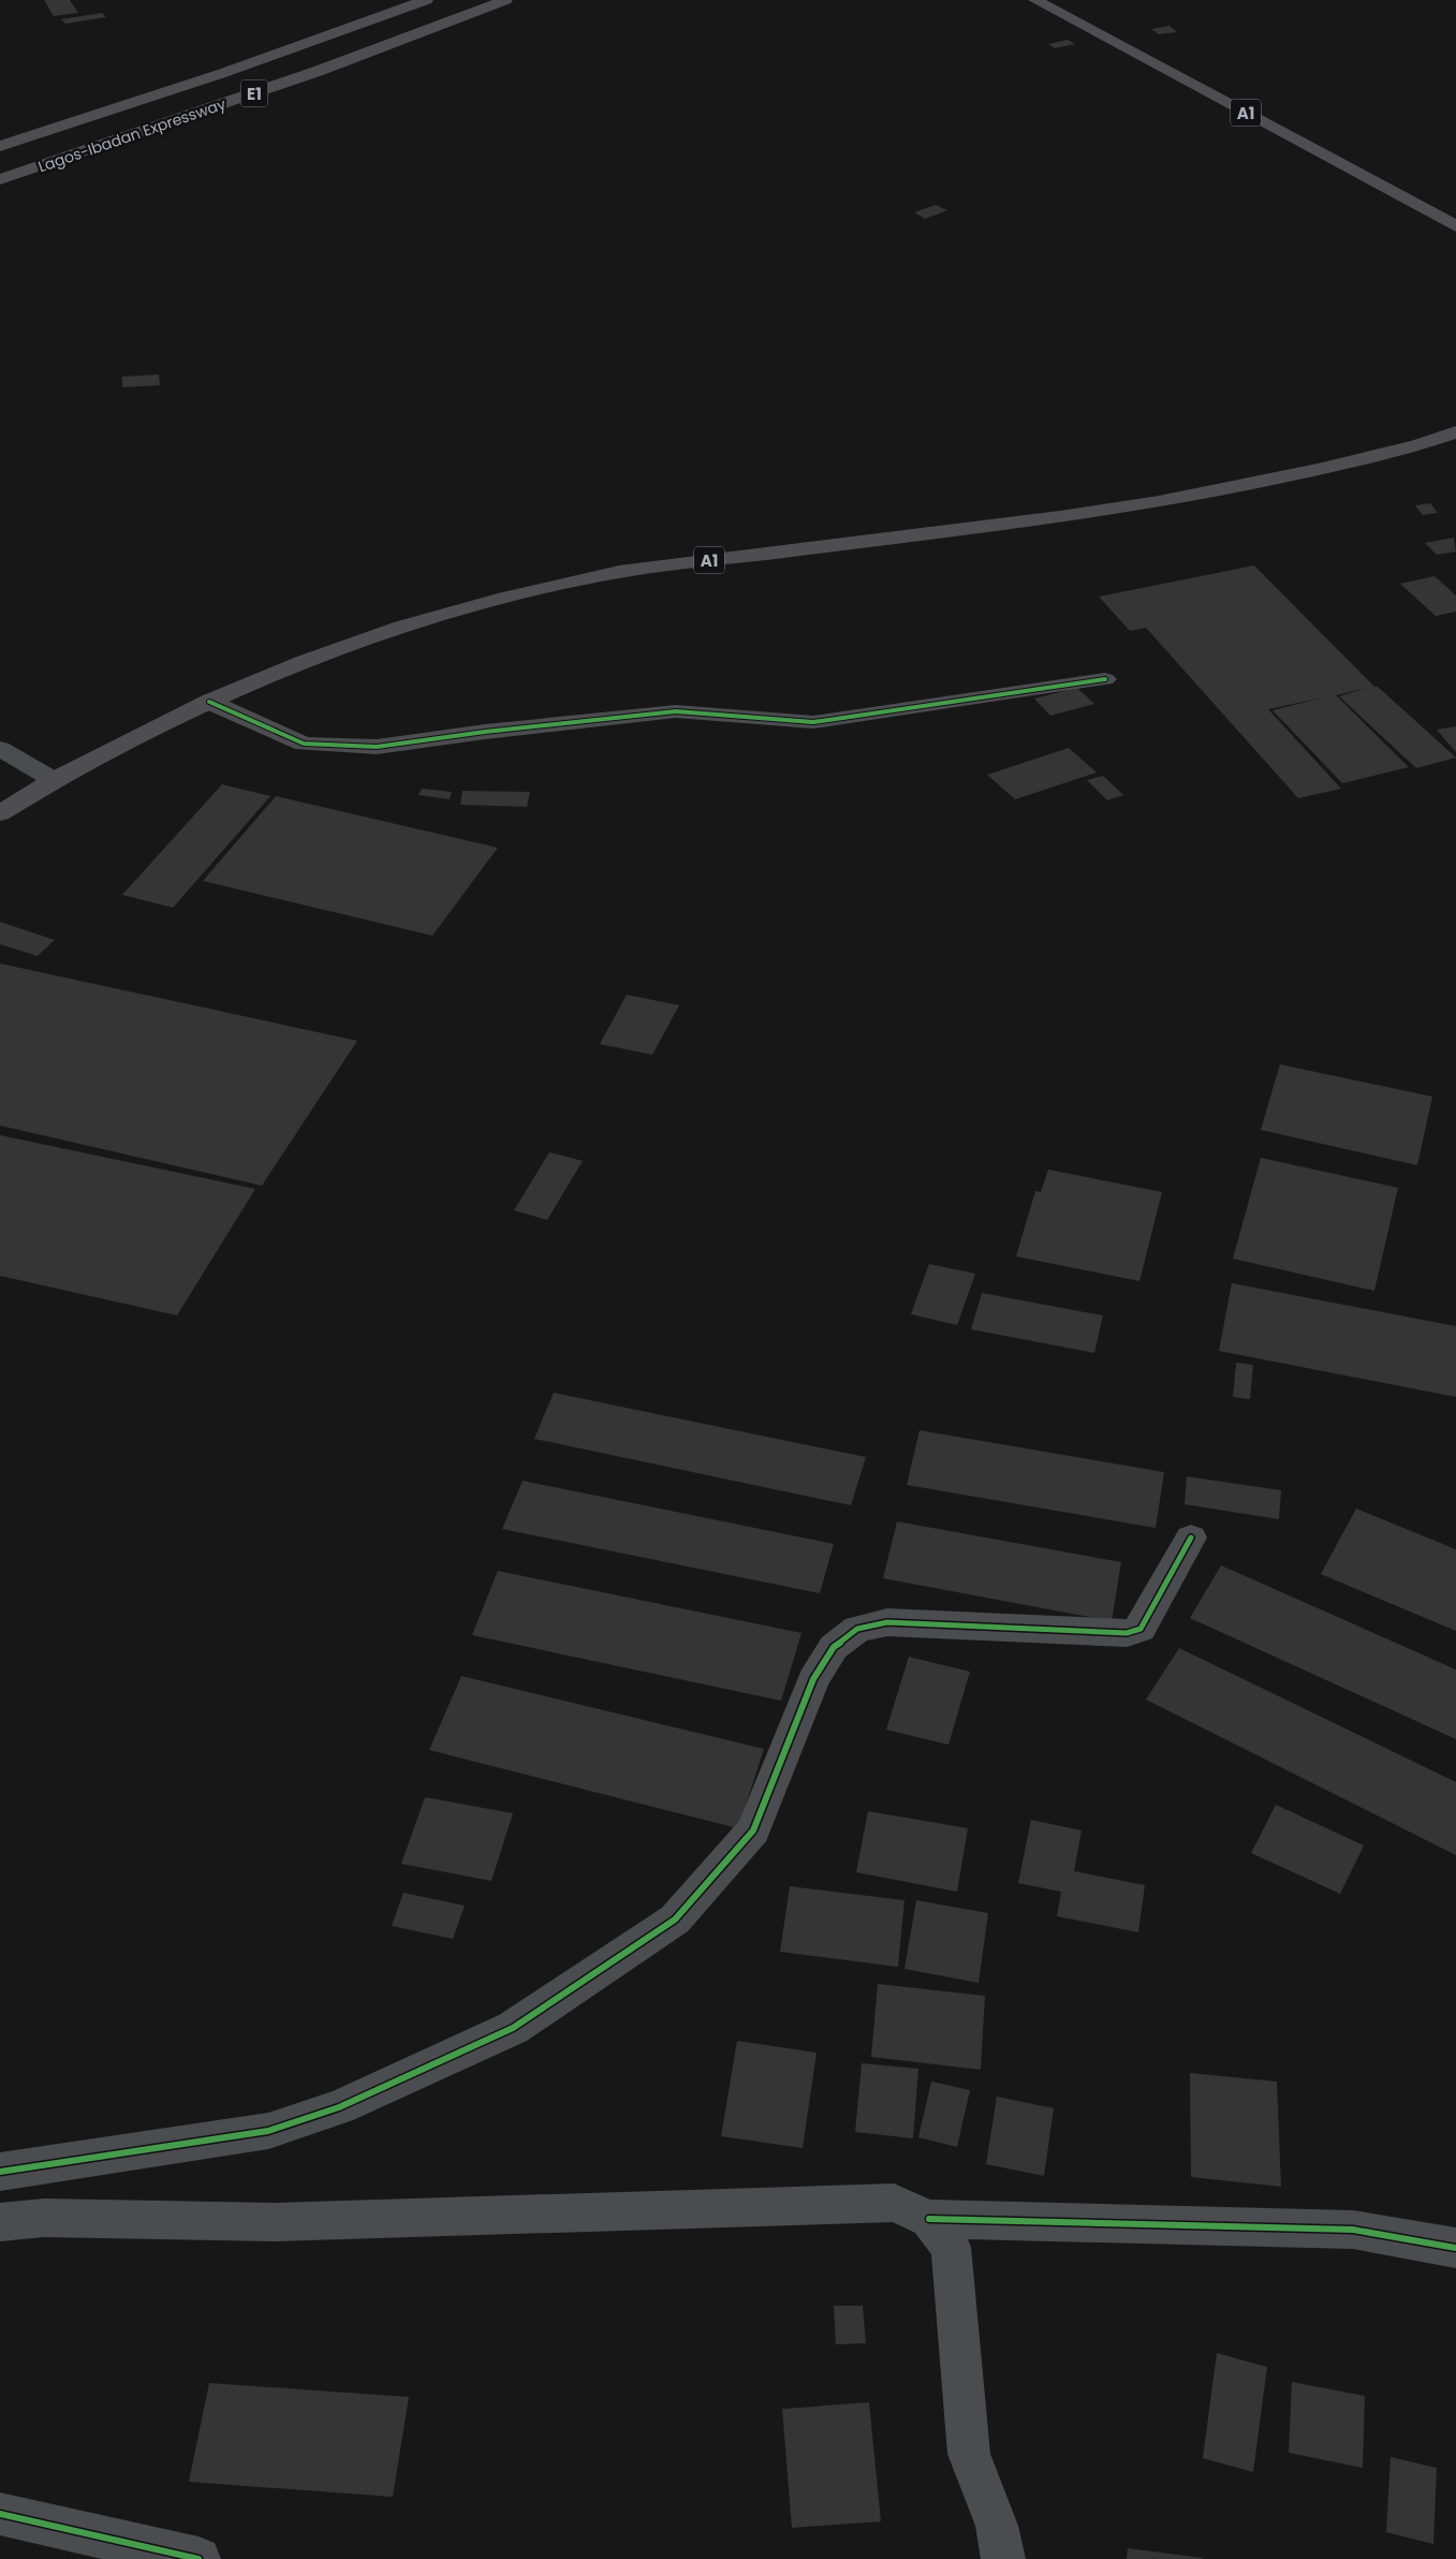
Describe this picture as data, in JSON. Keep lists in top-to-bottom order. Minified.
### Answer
{"streets":{"highway":["E1","A1","Lagos-Ibadan Expressway"]}}
